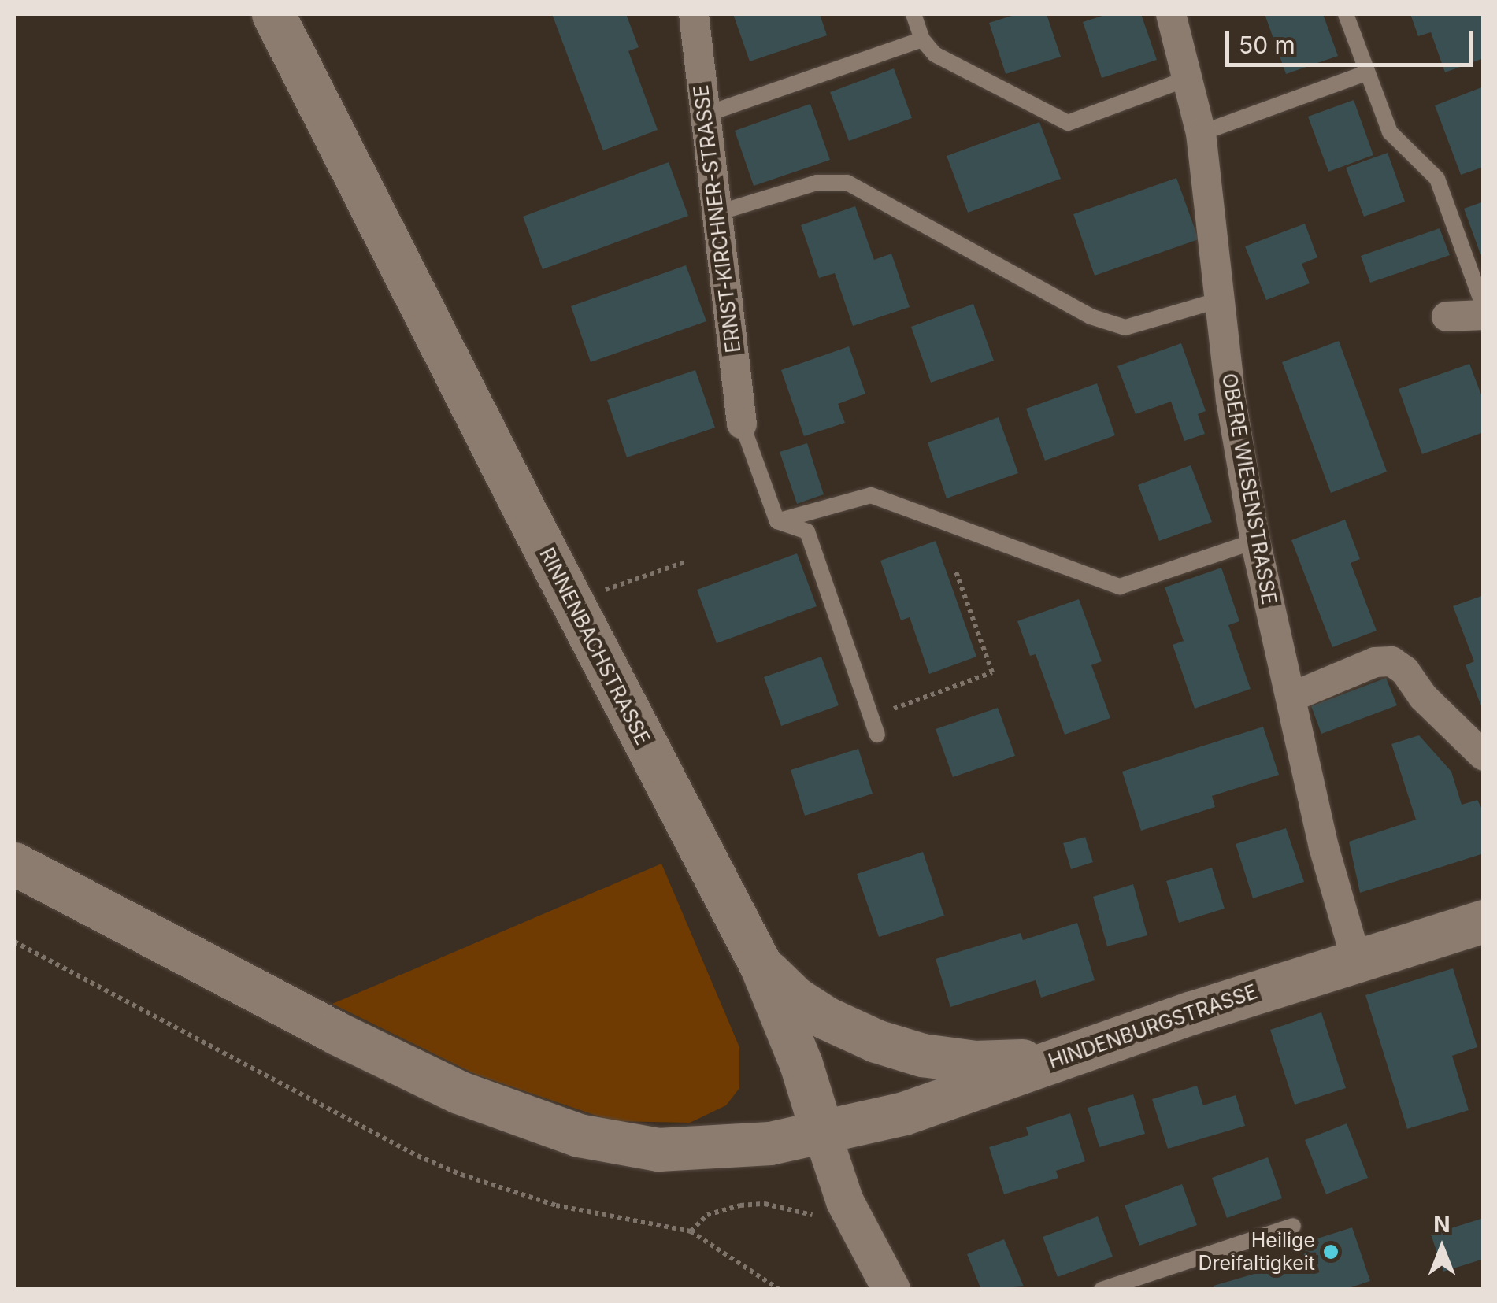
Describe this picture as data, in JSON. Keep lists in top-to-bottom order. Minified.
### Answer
{"streets":{"main road":["RINNENBACHSTRASSE","HINDENBURGSTRASSE"],"street":["ERNST-KIRCHNER-STRASSE","OBERE WIESENSTRASSE"]},"crossings":[["OBERE WIESENSTRASSE","HINDENBURGSTRASSE"],["RINNENBACHSTRASSE","HINDENBURGSTRASSE"]],"places":["Heilige Dreifaltigkeit"],"scale_bar":"50 m","north":"top"}
